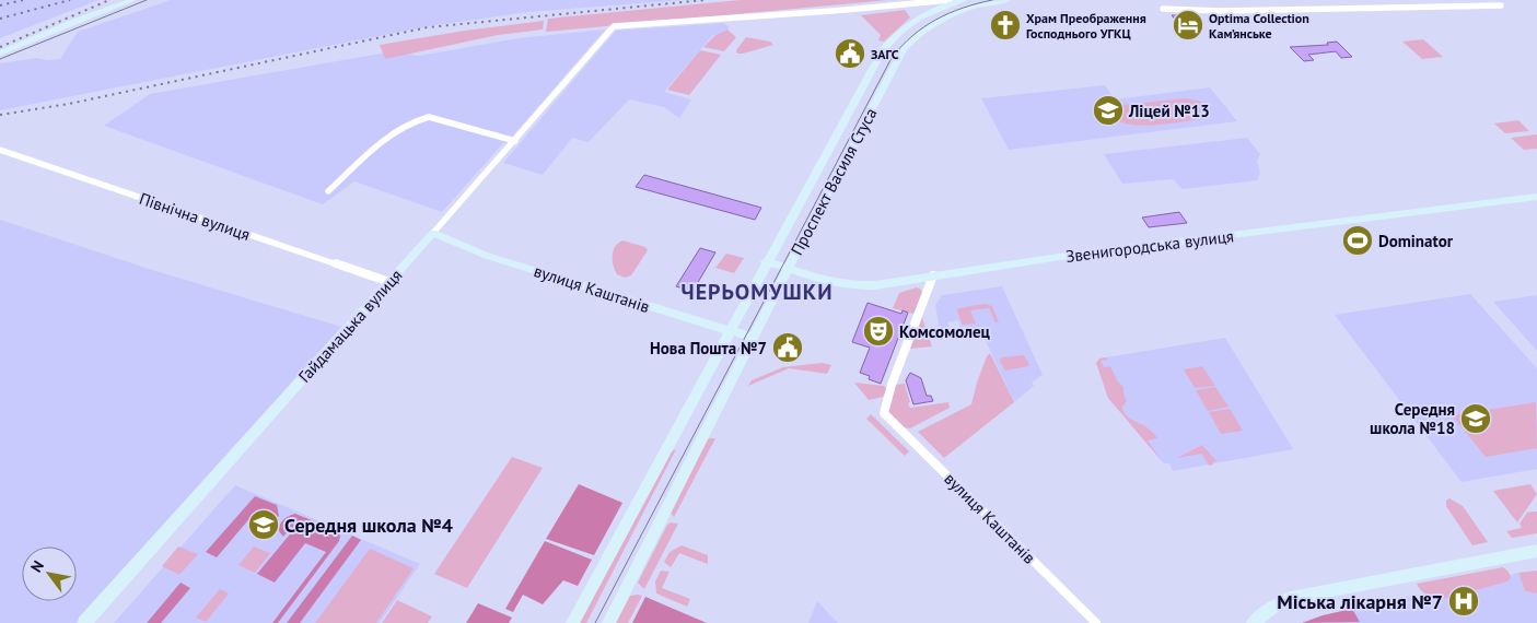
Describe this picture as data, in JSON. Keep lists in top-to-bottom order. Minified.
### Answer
{"streets":{"street":["Проспект Василя Стуса","Північна вулиця","Звенигородська вулиця","вулиця Каштанів","Гайдамацька вулиця"]},"crossings":[["Проспект Василя Стуса","Звенигородська вулиця"],["Проспект Василя Стуса","вулиця Каштанів"],["Північна вулиця","Гайдамацька вулиця"],["Звенигородська вулиця","вулиця Каштанів"],["вулиця Каштанів","Гайдамацька вулиця"]],"districts":["ЧЕРЬОМУШКИ"],"places":{"church":["Храм Преображення Господнього УГКЦ"],"hotel":["Optima Collection Кам’янське"],"public building":["ЗАГС","Нова Пошта №7"],"school or university":["Ліцей №13","Середня школа №18","Середня школа №4"],"sports":["Dominator"],"theatre":["Комсомолец"],"hospital":["Міська лікарня №7"]},"north":"top left"}
